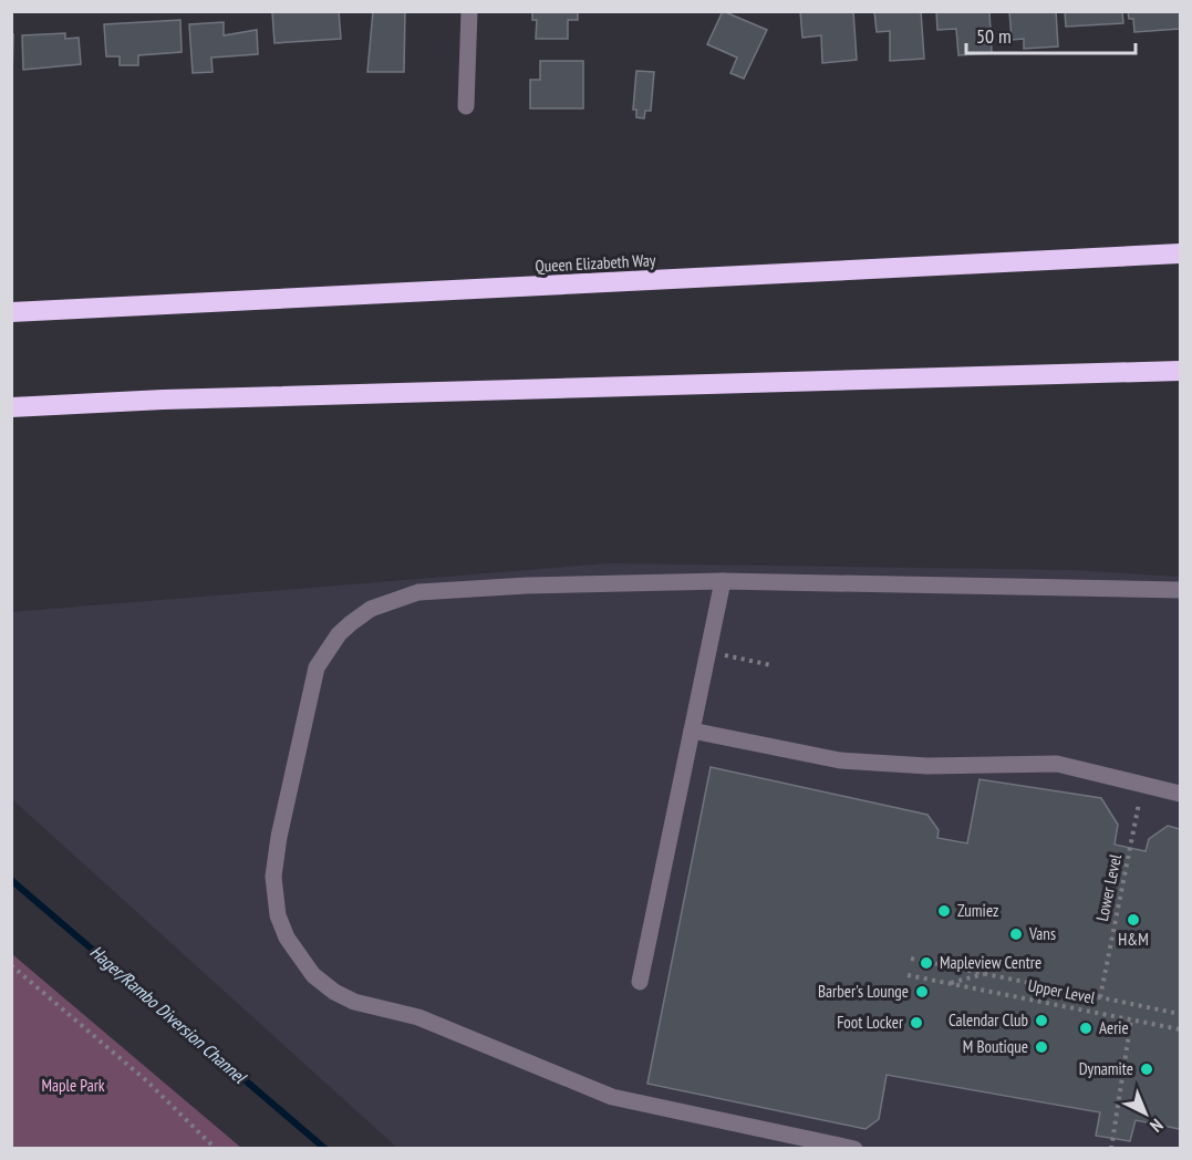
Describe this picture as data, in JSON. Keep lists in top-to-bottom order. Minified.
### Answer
{"streets":{"highway":["Queen Elizabeth Way"],"path":["Lower Level","Upper Level"]},"water":["Hager/Rambo Diversion Channel"],"parks":["Maple Park"],"places":["Zumiez","H&M","Vans","Mapleview Centre","Barber's Lounge","Calendar Club","Foot Locker","Aerie","M Boutique","Dynamite"],"scale_bar":"50 m","north":"bottom right"}
